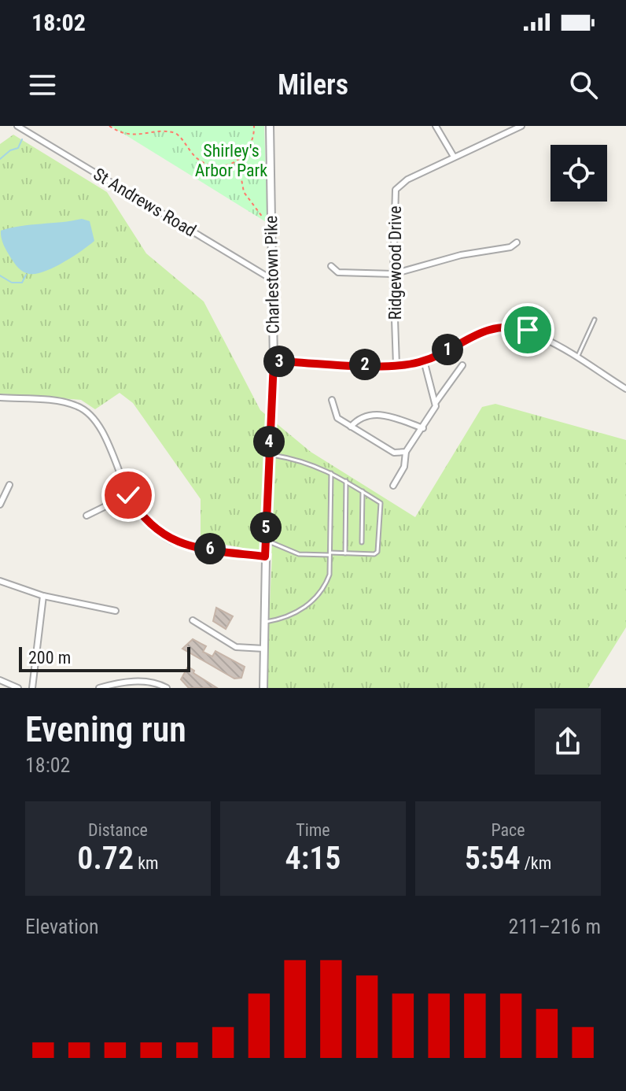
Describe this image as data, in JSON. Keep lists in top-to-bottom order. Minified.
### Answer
{"streets":{"street":["St Andrews Road","Ridgewood Drive","Charlestown Pike"]},"crossings":[["St Andrews Road","Charlestown Pike"]],"parks":["Shirley's Arbor Park"],"scale_bar":"200 m","page":{"status":"18:02","header":"Milers","pins":["1","3","2","4","5","6"],"scale":"200 m","heading":["Evening run","18:02"],"stats":[["Distance","0.72 km"],["Time","4:15"],["Pace","5:54 /km"]],"chart":["Elevation","211–216 m"]}}
